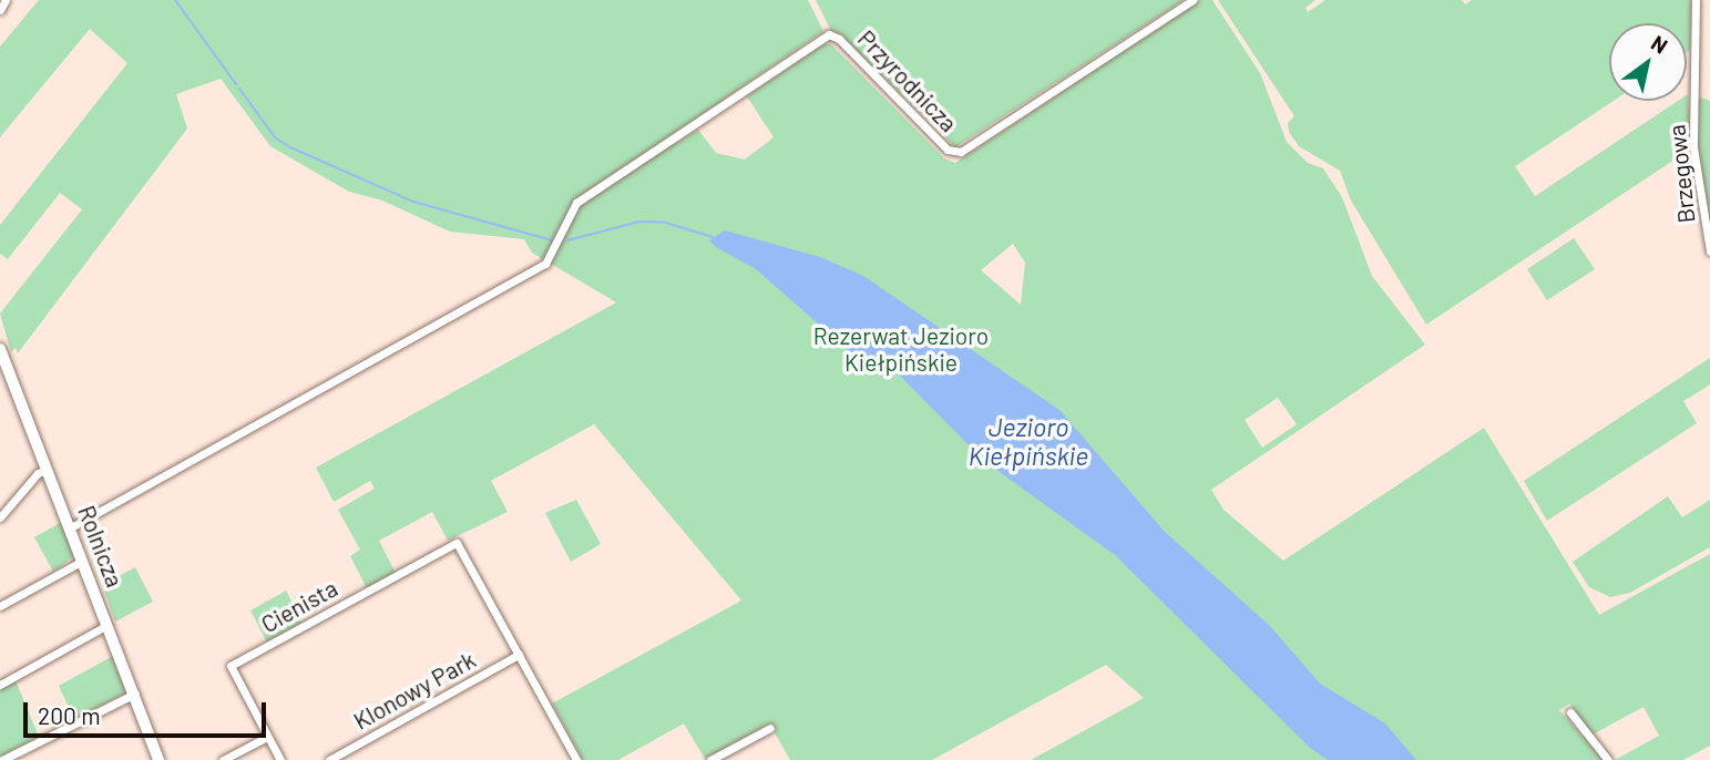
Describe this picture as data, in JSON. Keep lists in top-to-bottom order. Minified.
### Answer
{"streets":{"street":["Przyrodnicza","Brzegowa","Rolnicza","Cienista","Klonowy Park"]},"crossings":[["Przyrodnicza","Rolnicza"],["Cienista","Klonowy Park"]],"water":["Jezioro Kiełpińskie"],"parks":["Rezerwat Jezioro Kiełpińskie"],"scale_bar":"200 m","north":"top right"}
